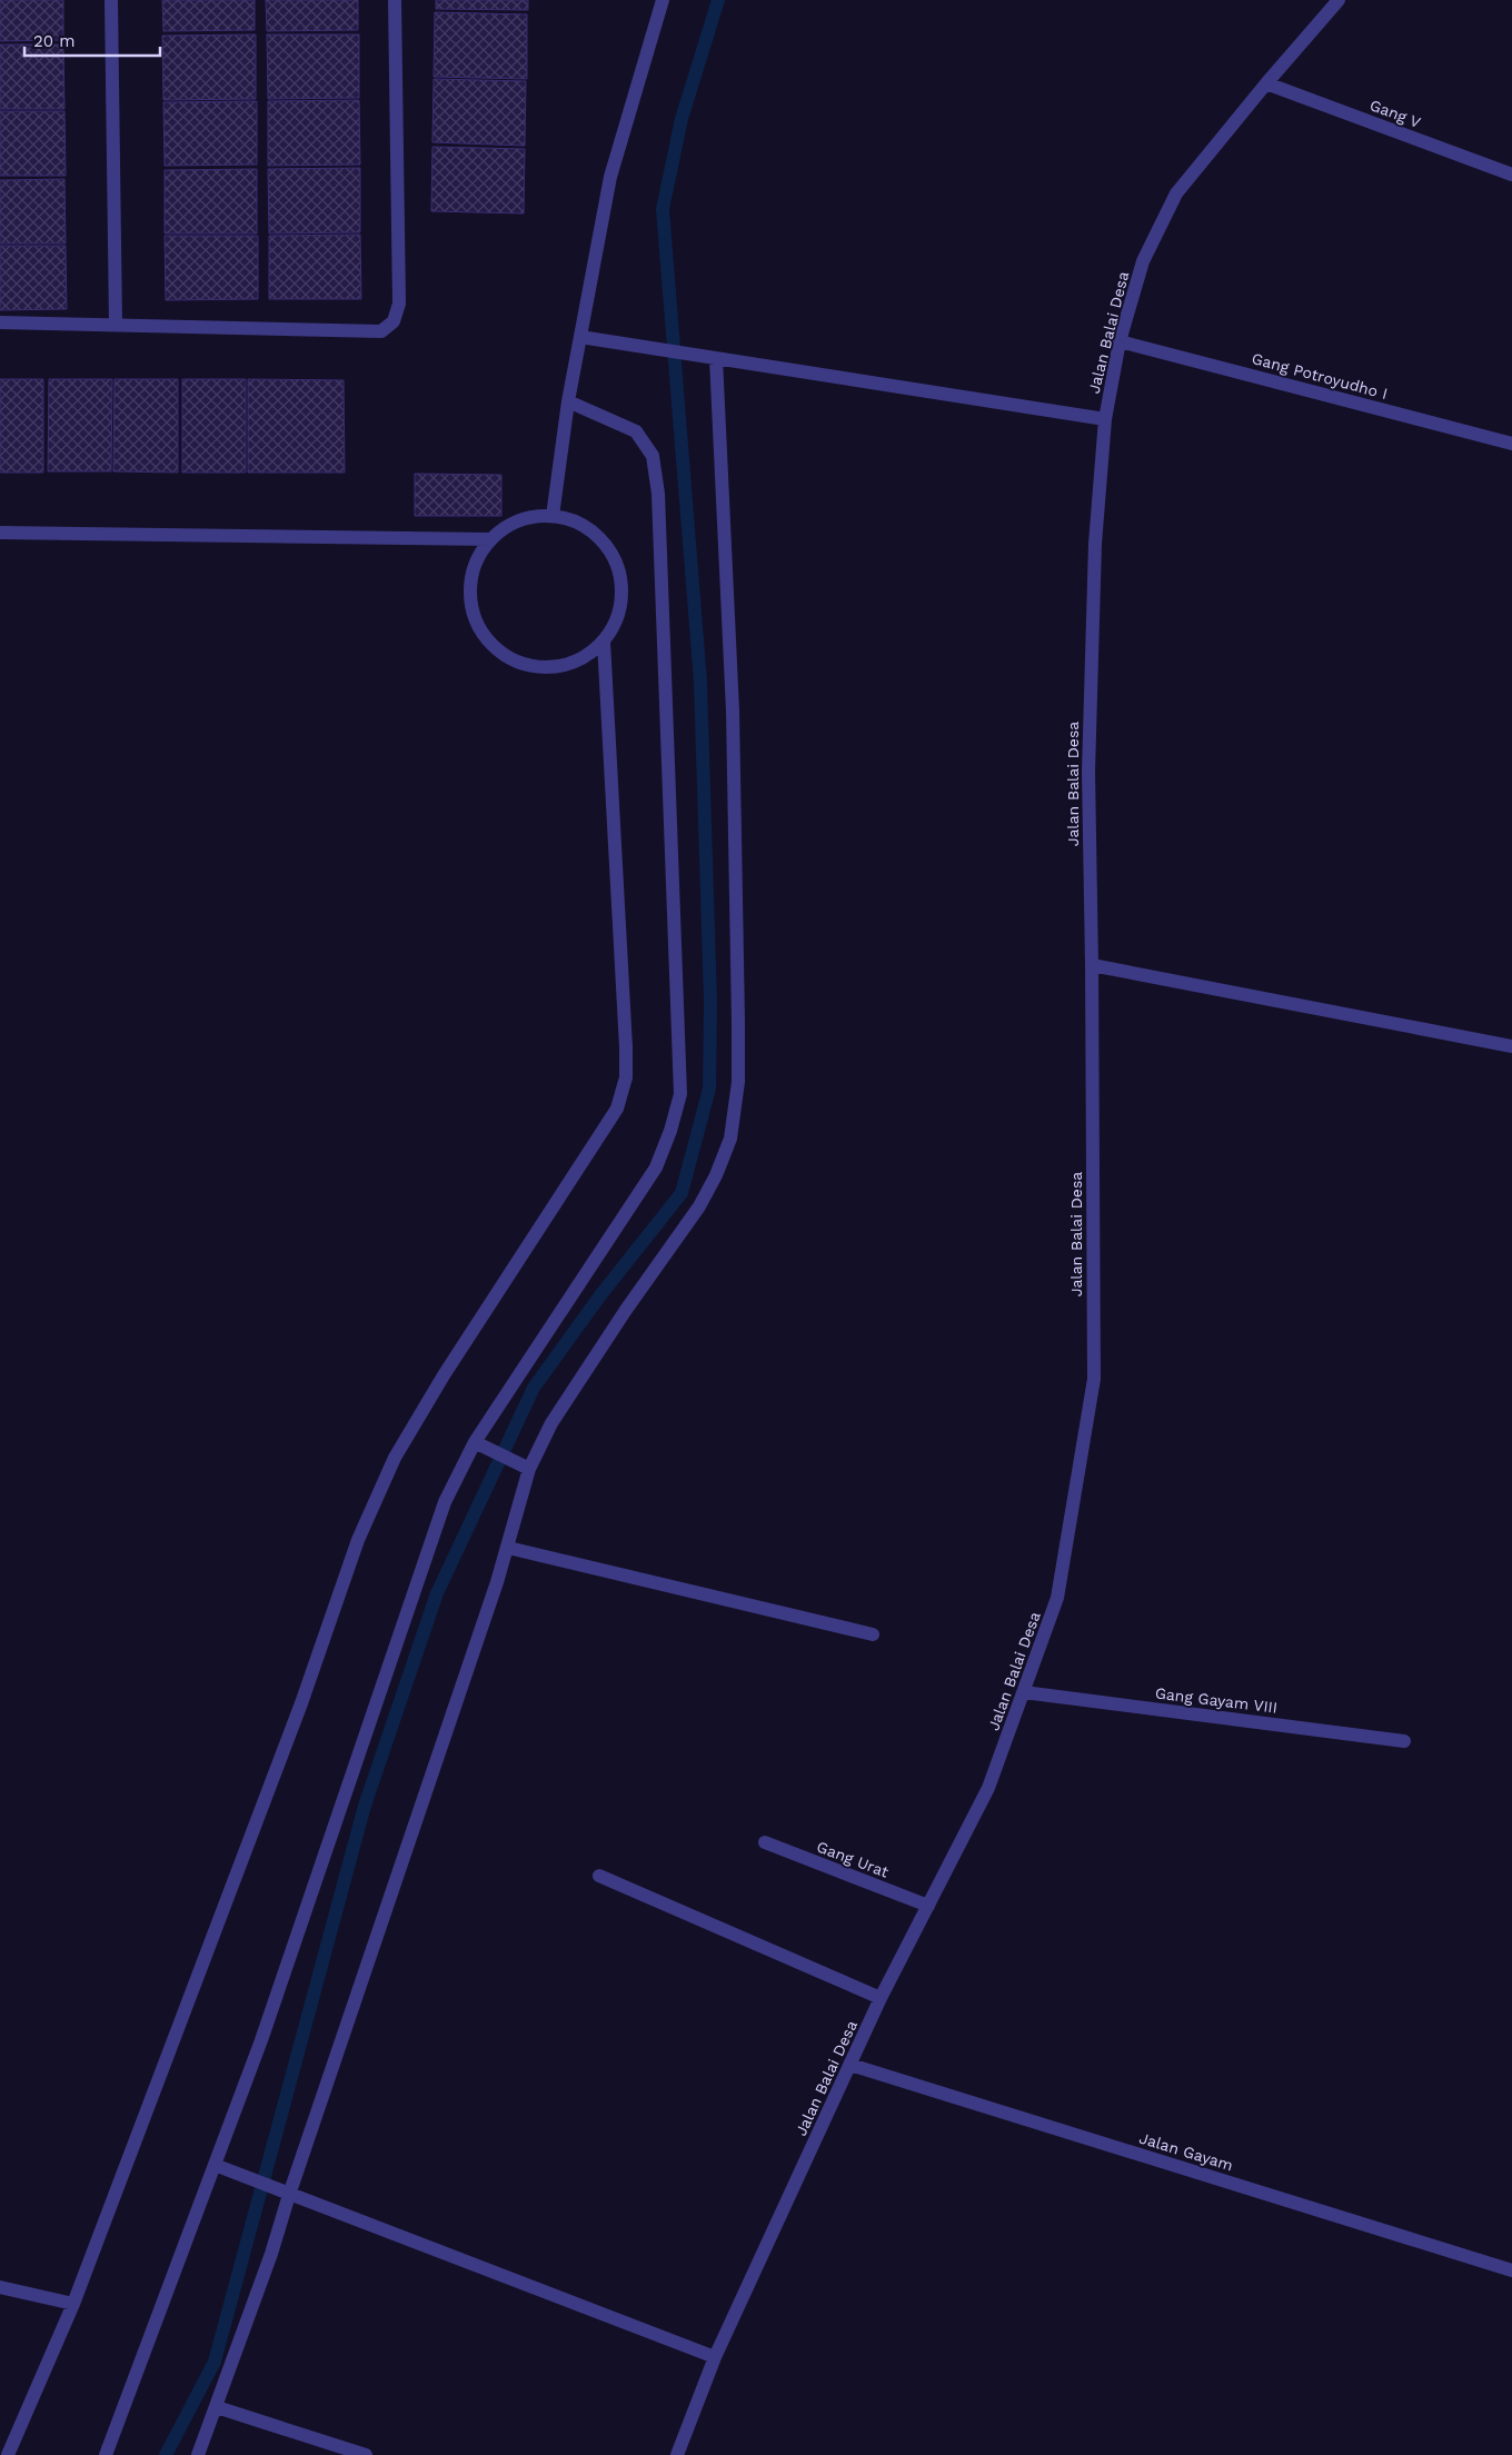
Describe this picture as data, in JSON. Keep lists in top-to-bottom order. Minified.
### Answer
{"streets":{"street":["Gang V","Jalan Balai Desa","Gang Potroyudho I","Gang Gayam VIII","Gang Urat","Jalan Gayam"]},"crossings":[["Gang V","Jalan Balai Desa"],["Jalan Balai Desa","Gang Potroyudho I"],["Jalan Balai Desa","Gang Gayam VIII"],["Jalan Balai Desa","Gang Urat"],["Jalan Balai Desa","Jalan Gayam"]],"scale_bar":"20 m"}
